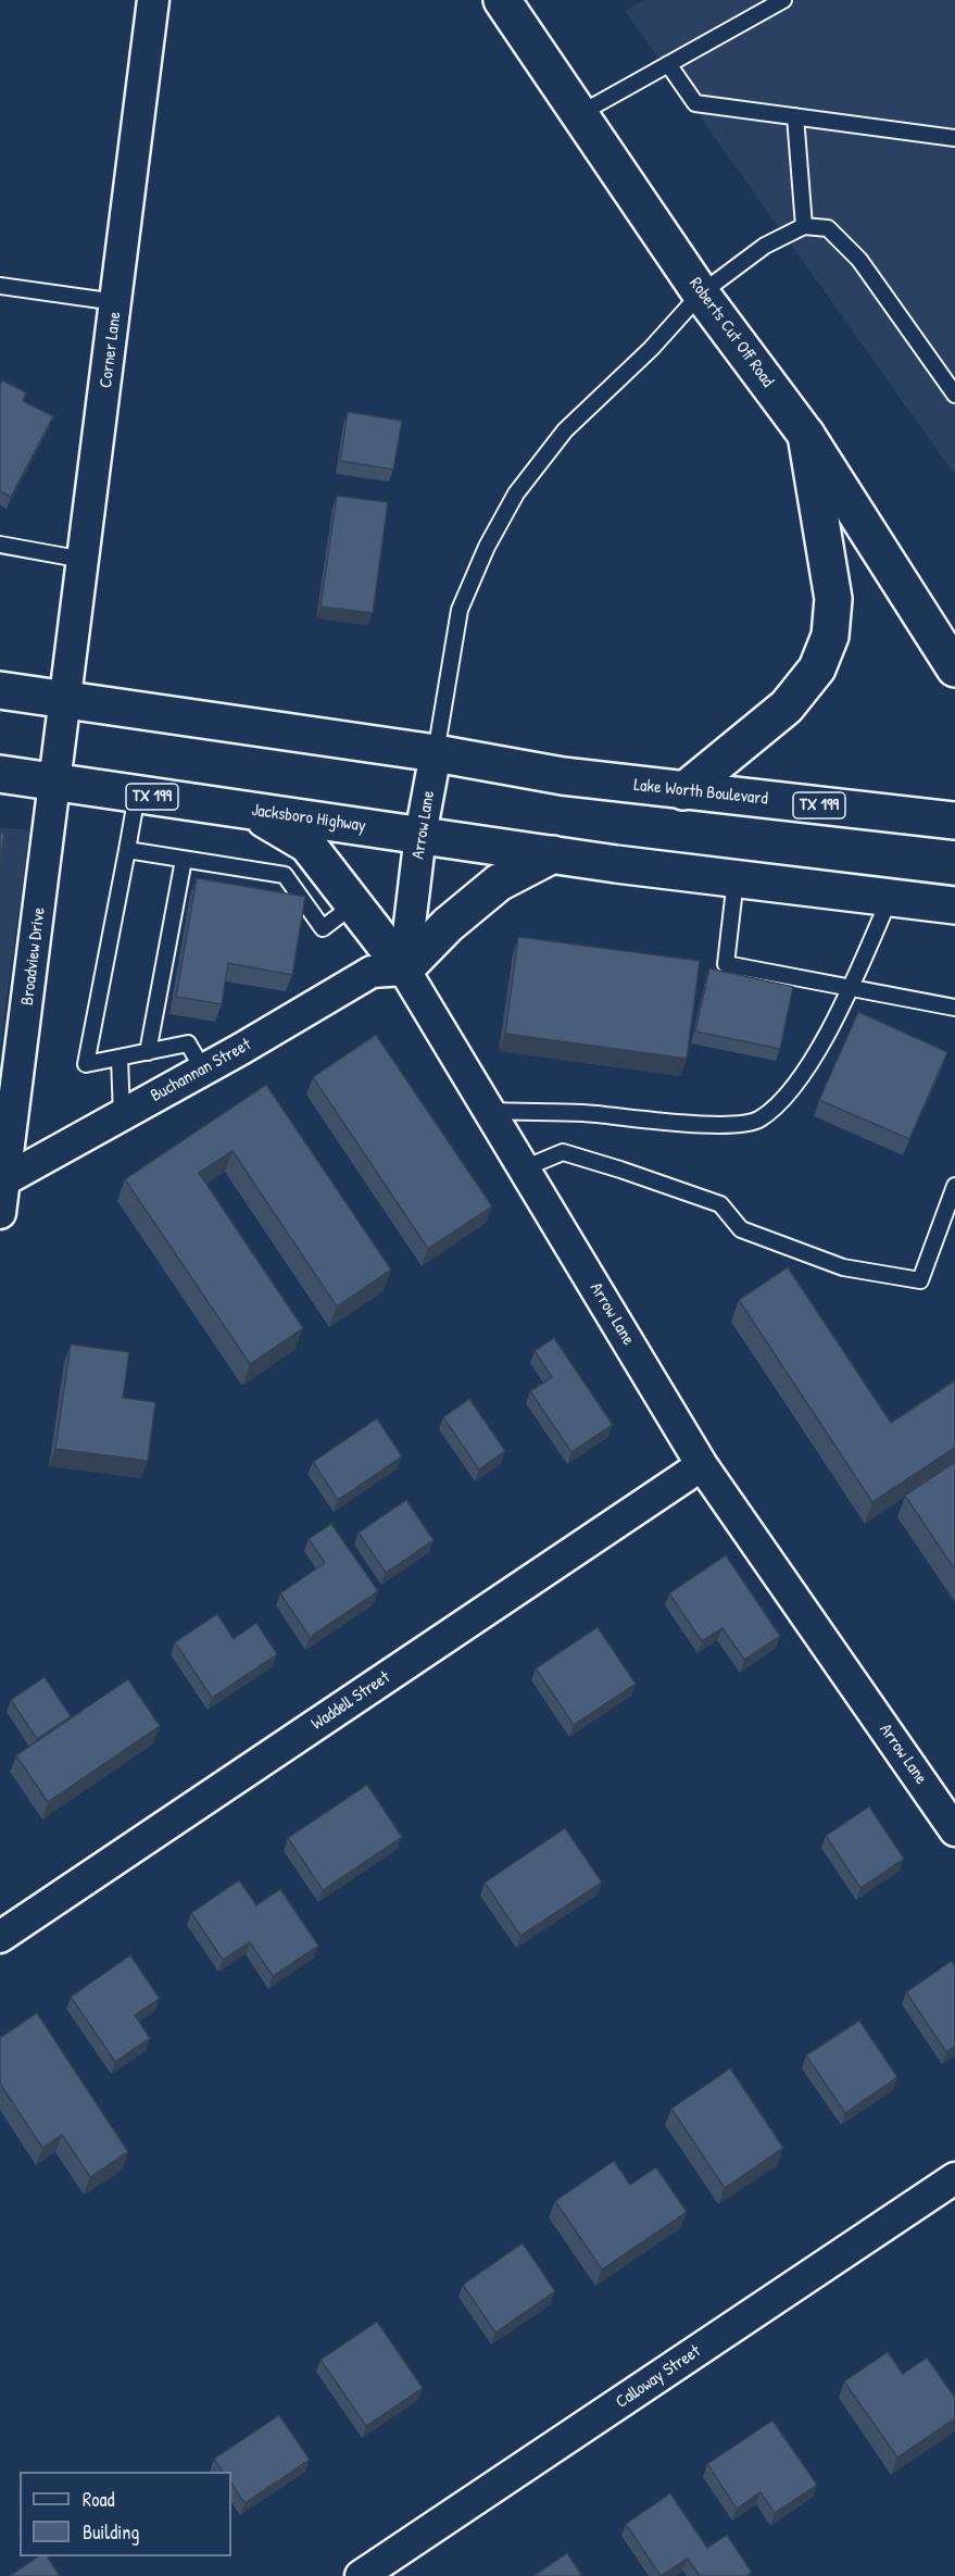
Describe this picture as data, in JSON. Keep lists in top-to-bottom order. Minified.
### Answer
{"streets":{"main road":["Roberts Cut Off Road","Lake Worth Boulevard","TX 199","Jacksboro Highway"],"street":["Corner Lane","Arrow Lane","Broadview Drive","Buchannan Street","Waddell Street","Calloway Street"]},"crossings":[["Corner Lane","TX 199"],["Corner Lane","Broadview Drive"],["Lake Worth Boulevard","TX 199"],["Lake Worth Boulevard","Arrow Lane"],["TX 199","Jacksboro Highway"],["TX 199","Arrow Lane"],["TX 199","Broadview Drive"],["Jacksboro Highway","Arrow Lane"],["Jacksboro Highway","Broadview Drive"],["Arrow Lane","Buchannan Street"],["Arrow Lane","Waddell Street"],["Broadview Drive","Buchannan Street"]],"legend":["Road","Building"]}
